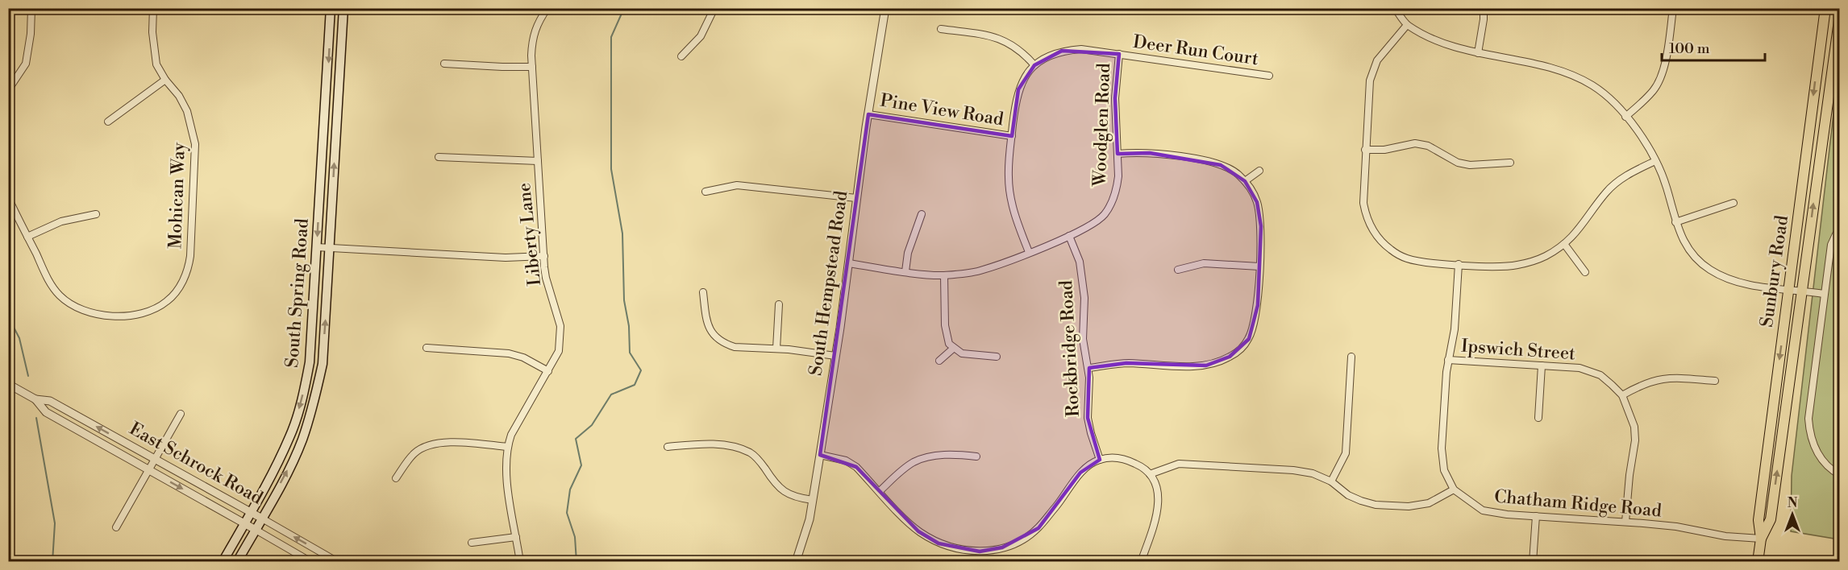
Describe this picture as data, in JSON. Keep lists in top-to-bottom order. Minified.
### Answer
{"streets":{"main road":["Sunbury Road","South Spring Road"],"street":["Deer Run Court","Pine View Road","Woodglen Road","Mohican Way","Liberty Lane","South Hempstead Road","Rockbridge Road","Ipswich Street","East Schrock Road","Chatham Ridge Road"]},"crossings":[["Deer Run Court","Woodglen Road"],["Pine View Road","South Hempstead Road"],["Woodglen Road","South Hempstead Road"],["Woodglen Road","Rockbridge Road"],["Sunbury Road","Chatham Ridge Road"],["South Spring Road","East Schrock Road"],["Ipswich Street","Chatham Ridge Road"]],"scale_bar":"100 m","north":"top"}
